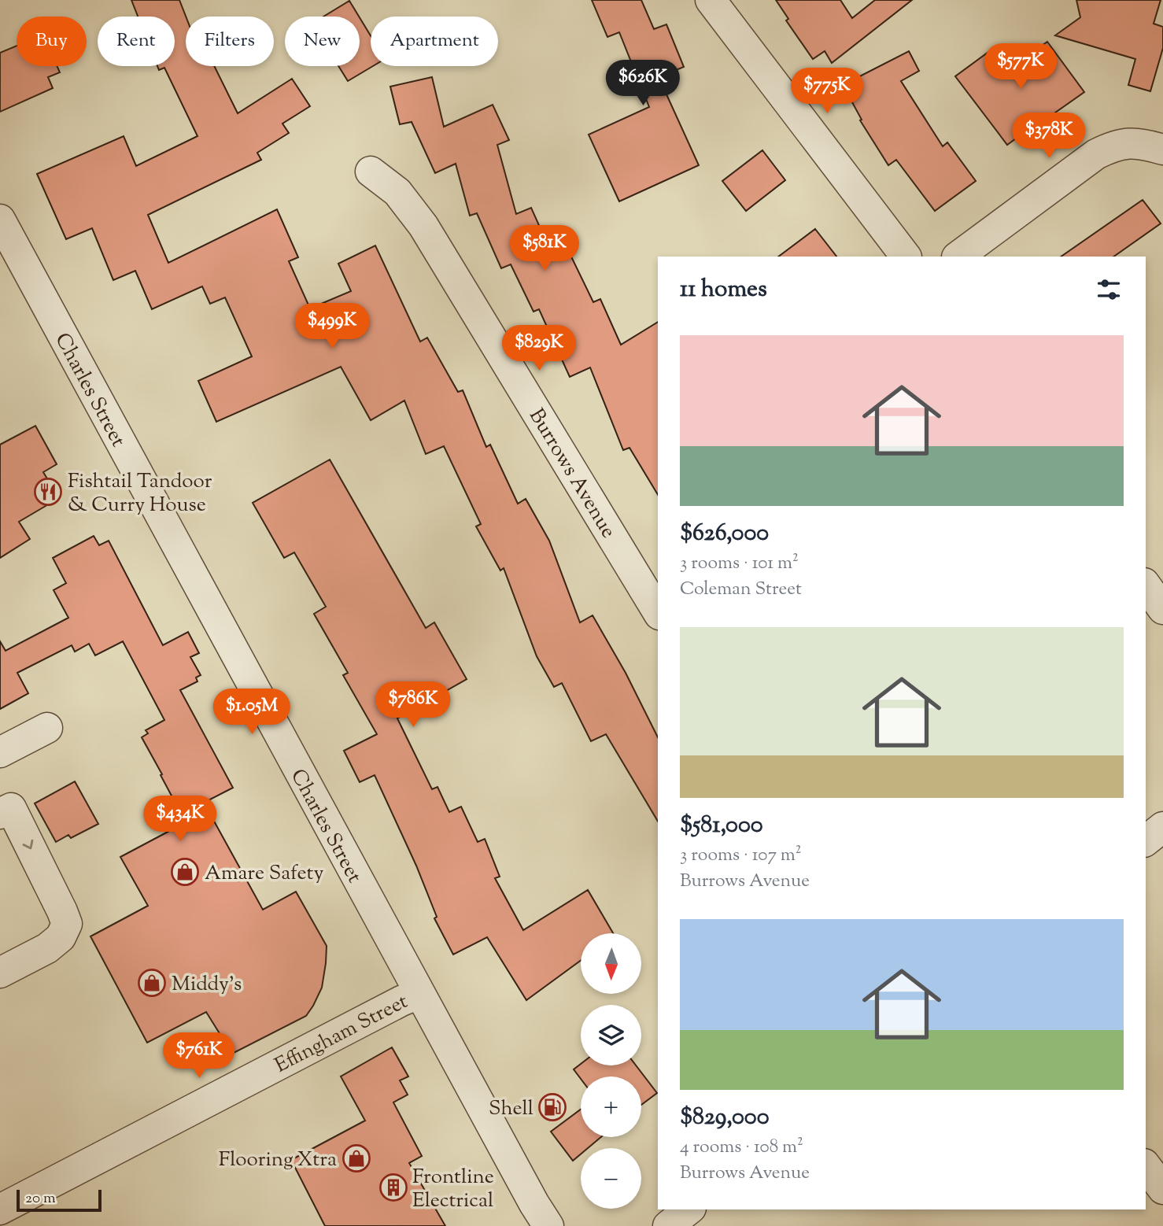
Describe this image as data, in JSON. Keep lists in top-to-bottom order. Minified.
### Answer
{"streets":{"street":["Charles Street","Burrows Avenue","Effingham Street"]},"crossings":[["Charles Street","Effingham Street"]],"places":{"restaurant":["Fishtail Tandoor & Curry House"],"shop":["Amare Safety","Middy's","Flooring Xtra"],"fuel station":["Shell"],"building":["Frontline Electrical"]},"scale_bar":"20 m","north":"bottom","page":{"chip":["Buy","Rent","Filters","New","Apartment"],"price":["$577K","$626K","$775K","$378K","$581K","$499K","$829K","$786K","$1.05M","$434K","$761K"],"heading":"11 homes","list":[{"name":"$626,000","note":"3 rooms · 101 m² · Coleman Street"},{"name":"$581,000","note":"3 rooms · 107 m² · Burrows Avenue"},{"name":"$829,000","note":"4 rooms · 108 m² · Burrows Avenue"}],"map_buttons":["+","−"],"scale":"20 m"}}
